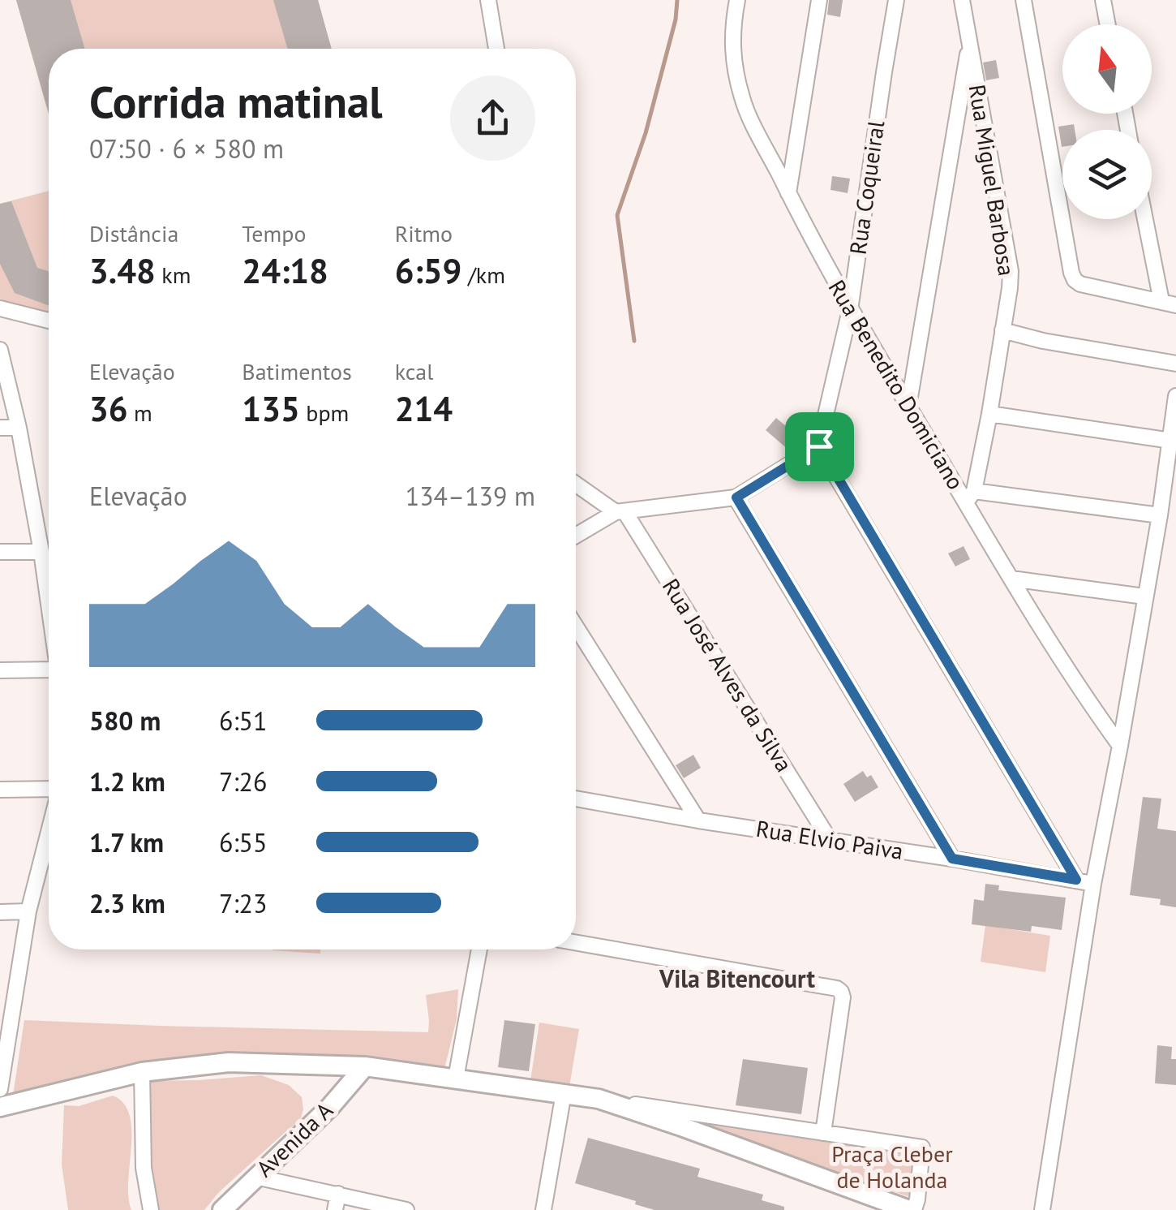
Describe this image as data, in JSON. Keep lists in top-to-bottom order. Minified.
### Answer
{"streets":{"street":["Rua Miguel Barbosa","Rua Coqueiral","Rua Benedito Domiciano","Rua José Alves da Silva","Rua Elvio Paiva","Avenida A"]},"crossings":[["Rua Miguel Barbosa","Rua Benedito Domiciano"],["Rua Coqueiral","Rua Benedito Domiciano"],["Rua José Alves da Silva","Rua Elvio Paiva"]],"districts":["Vila Bitencourt"],"parks":["Praça Cleber de Holanda"],"north":"top","page":{"heading":["Corrida matinal","07:50 · 6 × 580 m"],"stats":[["Distância","3.48 km"],["Tempo","24:18"],["Ritmo","6:59 /km"],["Elevação","36 m"],["Batimentos","135 bpm"],["kcal","214"]],"chart":["Elevação","134–139 m"],"list":[{"name":"580 m","note":"6:51"},{"name":"1.2 km","note":"7:26"},{"name":"1.7 km","note":"6:55"},{"name":"2.3 km","note":"7:23"}]}}
